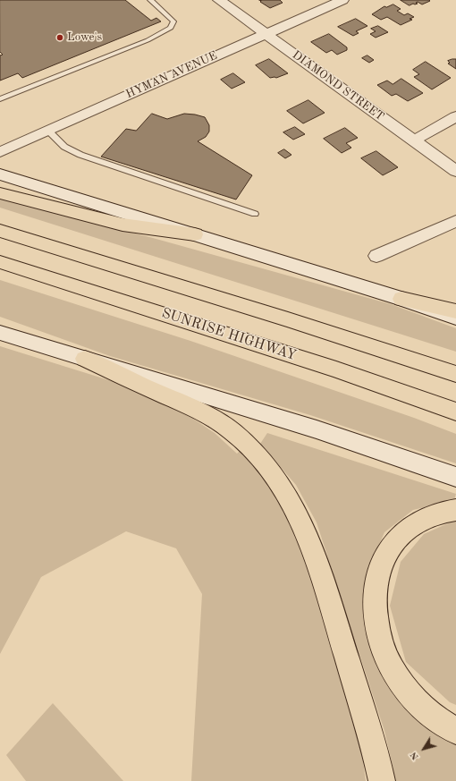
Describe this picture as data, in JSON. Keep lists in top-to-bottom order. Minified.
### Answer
{"streets":{"highway":["SUNRISE HIGHWAY"],"street":["HYMAN AVENUE","DIAMOND STREET"]},"crossings":[["HYMAN AVENUE","DIAMOND STREET"]],"places":["Lowe's"],"north":"bottom left"}
